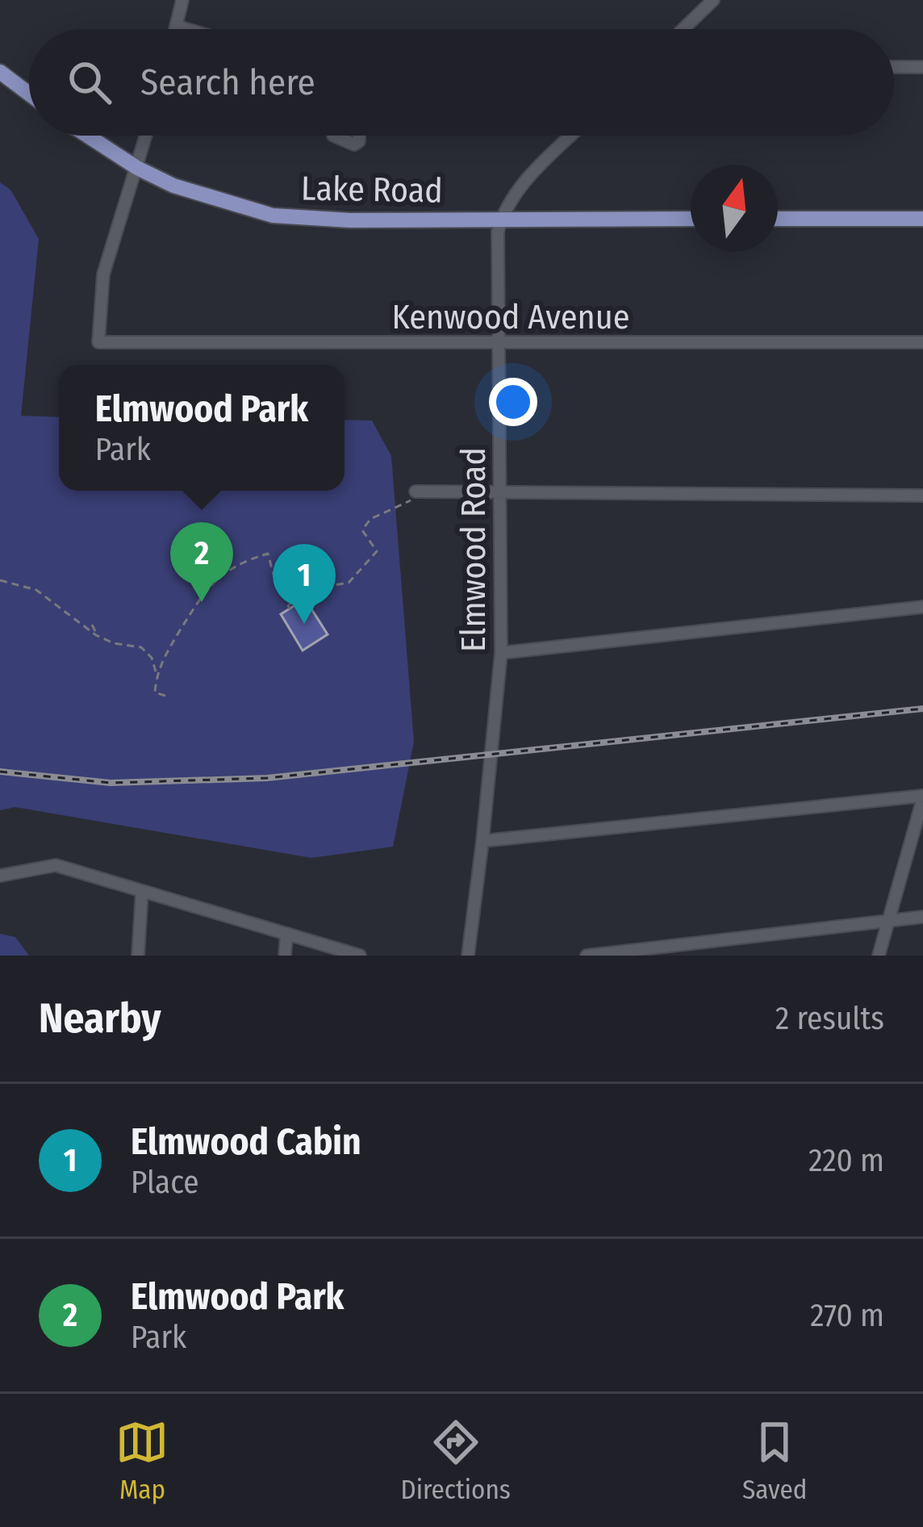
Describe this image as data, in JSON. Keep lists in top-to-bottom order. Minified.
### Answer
{"streets":{"main road":["Lake Road"],"street":["Kenwood Avenue","Elmwood Road"]},"crossings":[["Lake Road","Kenwood Avenue"],["Lake Road","Elmwood Road"],["Kenwood Avenue","Elmwood Road"]],"north":"top","page":{"search":"Search here","popup":["Elmwood Park","Park"],"pins":["2","1"],"heading":["Nearby","2 results"],"list":[{"mark":"1","name":"Elmwood Cabin","note":"Place","value":"220 m"},{"mark":"2","name":"Elmwood Park","note":"Park","value":"270 m"}],"nav":["Map","Directions","Saved"]}}
